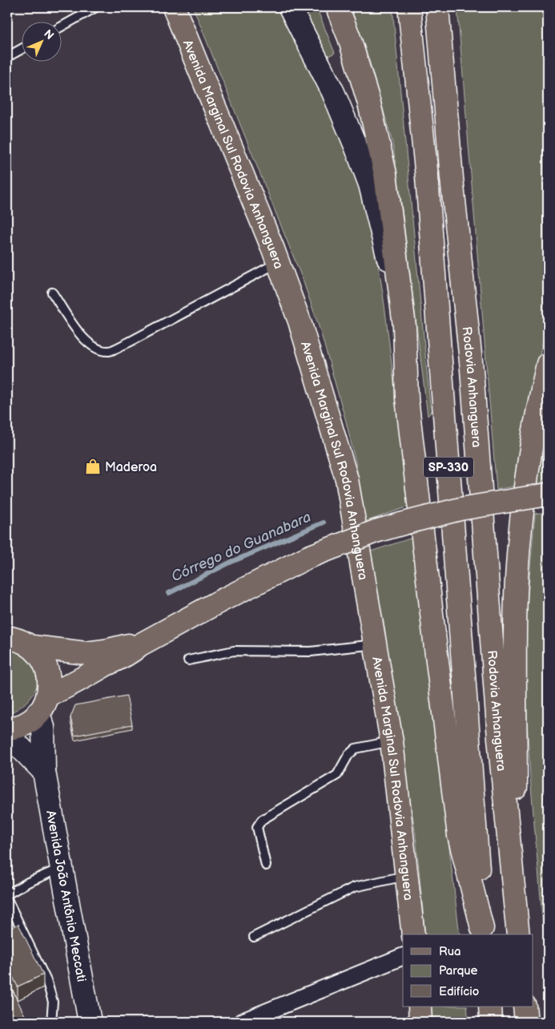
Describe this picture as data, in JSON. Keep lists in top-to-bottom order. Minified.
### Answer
{"streets":{"main road":["Avenida Marginal Sul Rodovia Anhanguera","Rodovia Anhanguera","SP-330","Avenida João Antônio Meccati"]},"water":["Córrego do Guanabara"],"places":{"shop":["Maderoa"]},"legend":["Rua","Parque","Edifício"],"north":"top right"}
